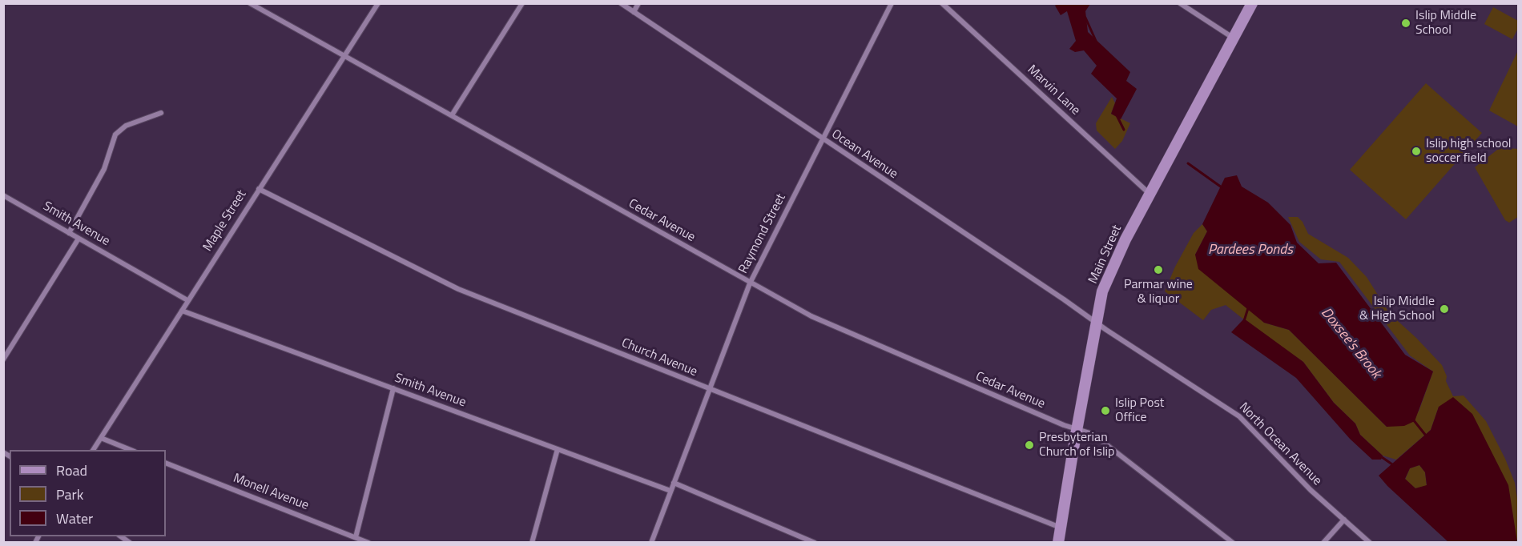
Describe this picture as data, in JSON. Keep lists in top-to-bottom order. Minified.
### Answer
{"streets":{"main road":["Main Street"],"street":["Marvin Lane","Ocean Avenue","Maple Street","Cedar Avenue","Smith Avenue","Raymond Street","Church Avenue","North Ocean Avenue","Monell Avenue"]},"crossings":[["Marvin Lane","Main Street"],["Ocean Avenue","Raymond Street"],["Ocean Avenue","Main Street"],["Ocean Avenue","North Ocean Avenue"],["Maple Street","Cedar Avenue"],["Maple Street","Smith Avenue"],["Maple Street","Church Avenue"],["Cedar Avenue","Raymond Street"],["Cedar Avenue","Main Street"],["Smith Avenue","Raymond Street"],["Raymond Street","Church Avenue"],["Main Street","Church Avenue"],["Main Street","North Ocean Avenue"]],"water":["Pardees Ponds","Doxsee's Brook"],"places":["Islip Middle School","Islip high school soccer field","Parmar wine & liquor","Islip Middle & High School","Islip Post Office","Presbyterian Church of Islip"],"legend":["Road","Park","Water"]}
